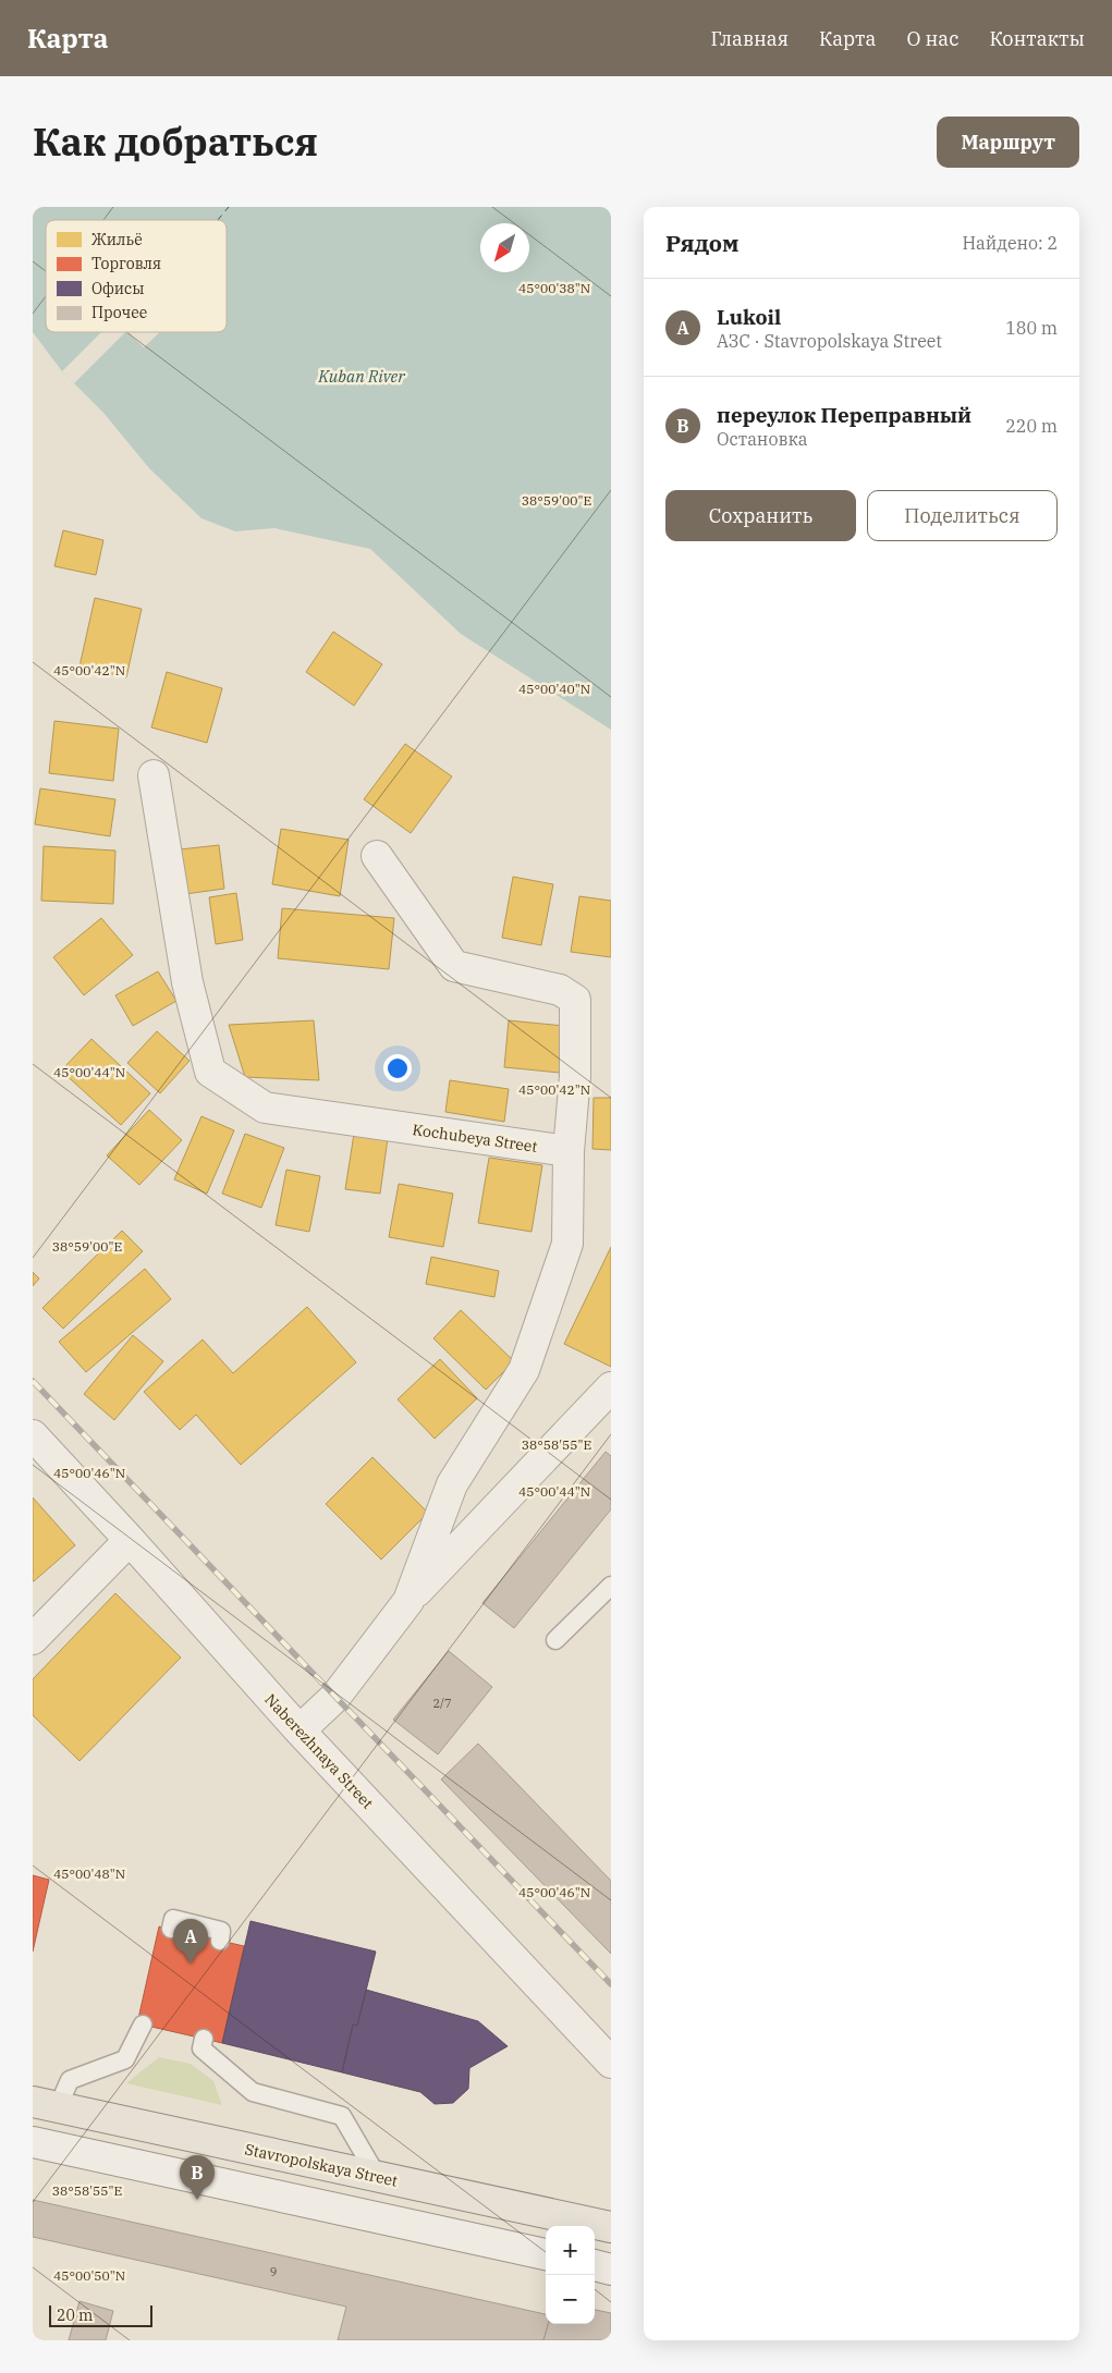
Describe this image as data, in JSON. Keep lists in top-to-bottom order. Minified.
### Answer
{"streets":{"main road":["Stavropolskaya Street"],"street":["Kochubeya Street","Naberezhnaya Street"]},"water":["Kuban River"],"house_numbers":["2/7","9"],"legend":["Жильё","Торговля","Офисы","Прочее"],"scale_bar":"20 m","north":"bottom left","page":{"header":"Карта","nav":["Главная","Карта","О нас","Контакты"],"title":"Как добраться","buttons":["Маршрут",["Сохранить","Поделиться"]],"heading":["Рядом","Найдено: 2"],"list":[{"mark":"A","name":"Lukoil","note":"АЗС · Stavropolskaya Street","value":"180 m"},{"mark":"B","name":"переулок Переправный","note":"Остановка","value":"220 m"}],"pins":["A","B"],"map_buttons":["+","−"],"scale":"20 m"},"coordinates":["45°00'38\"N","38°59'00\"E","45°00'42\"N","45°00'40\"N","45°00'44\"N","38°58'55\"E","45°00'46\"N","45°00'48\"N","45°00'50\"N"]}
